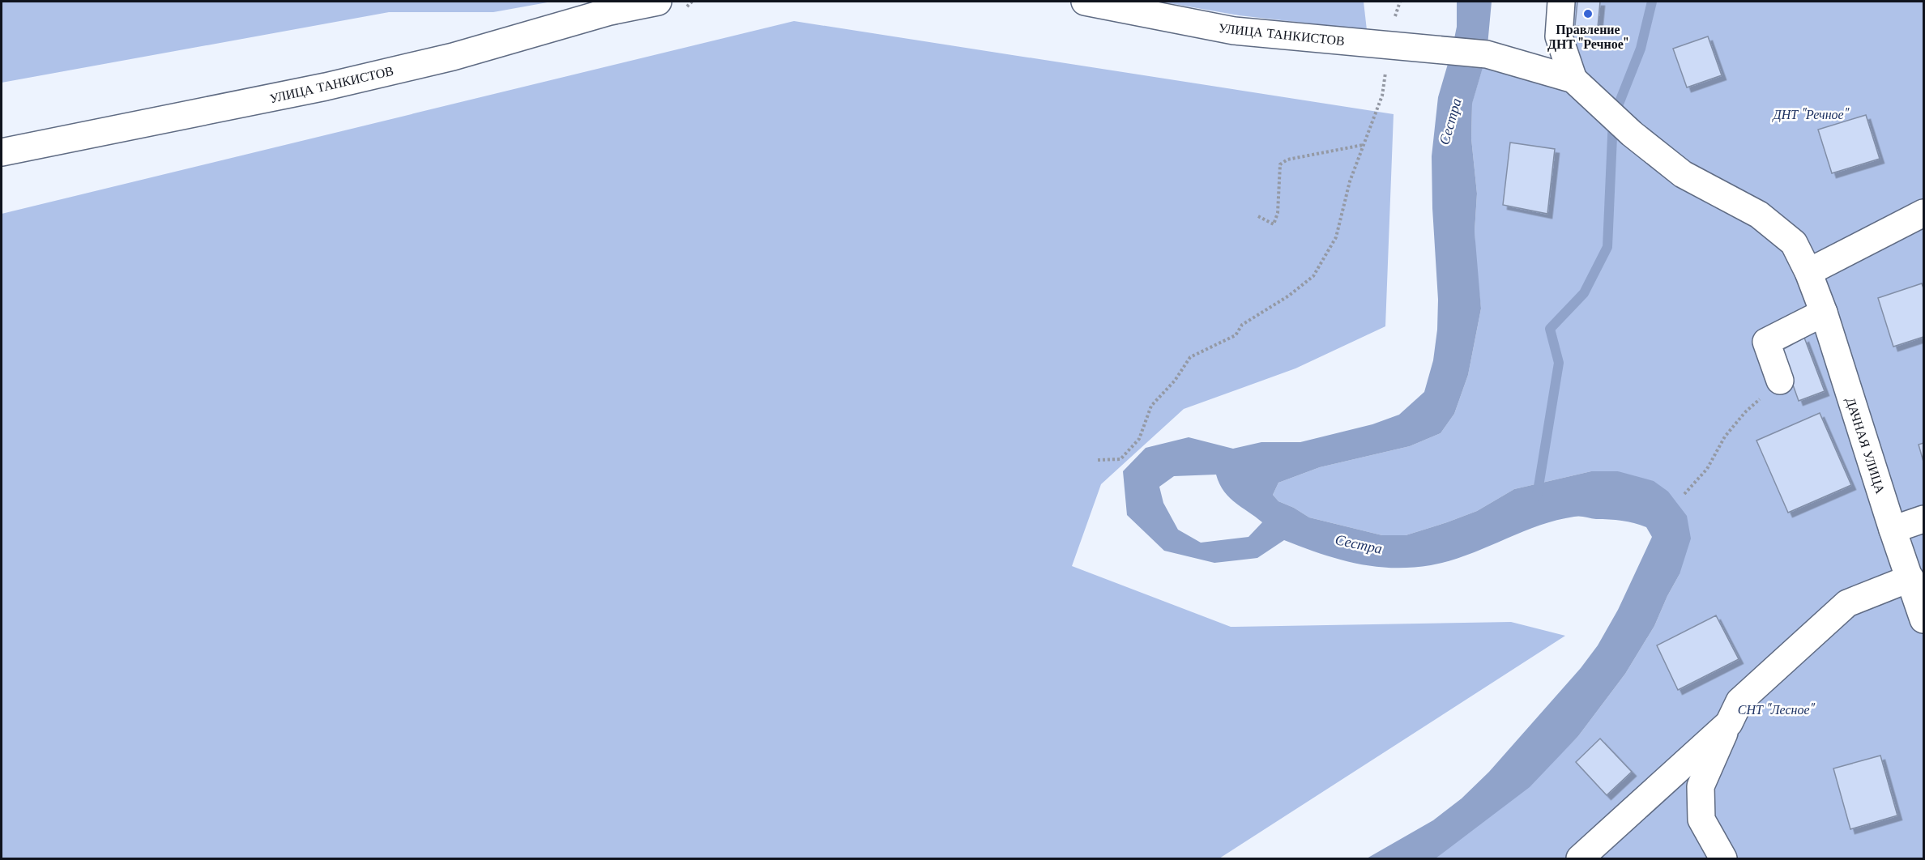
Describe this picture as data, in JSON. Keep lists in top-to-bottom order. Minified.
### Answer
{"streets":{"street":["УЛИЦА ТАНКИСТОВ","ДАЧНАЯ УЛИЦА"]},"crossings":[["УЛИЦА ТАНКИСТОВ","ДАЧНАЯ УЛИЦА"]],"water":["Сестра"],"parks":["ДНТ \"Речное\"","СНТ \"Лесное\""],"places":["Правление ДНТ \"Речное\""]}
